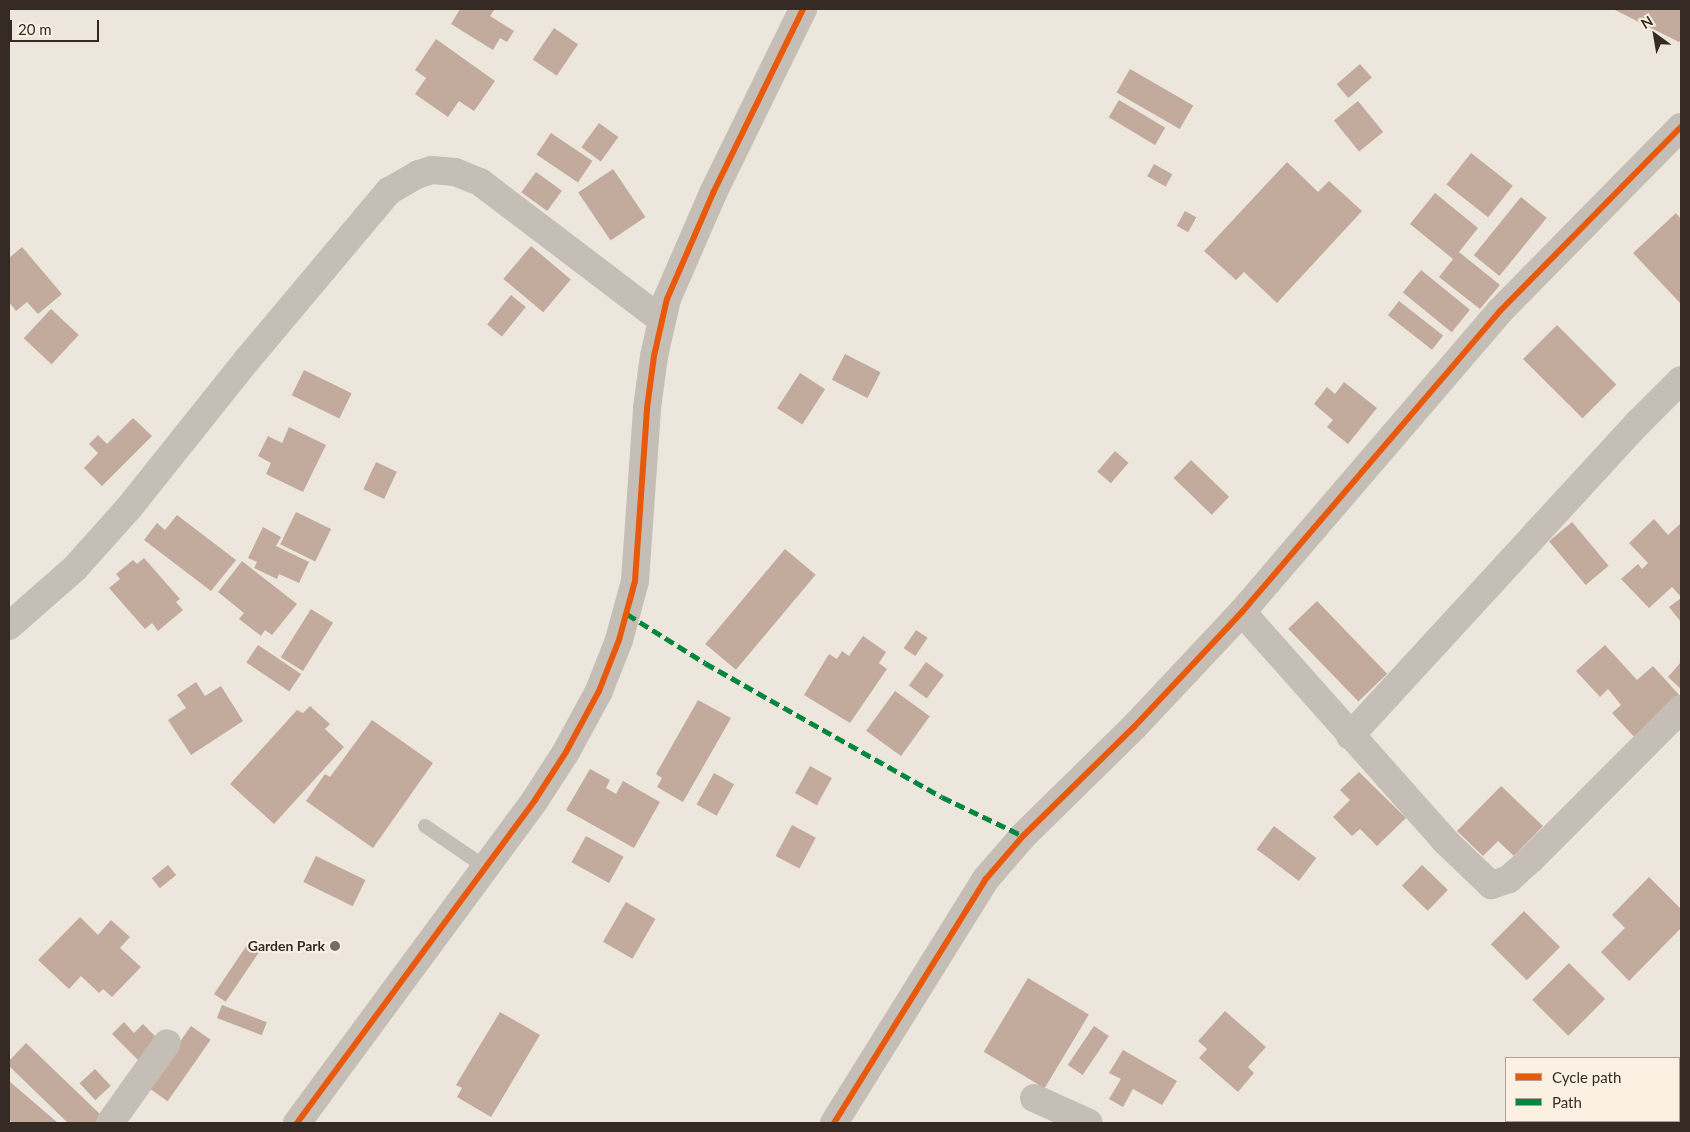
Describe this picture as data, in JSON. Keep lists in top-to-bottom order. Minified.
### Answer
{"places":["Garden Park"],"legend":["Cycle path","Path"],"scale_bar":"20 m","north":"top left"}
